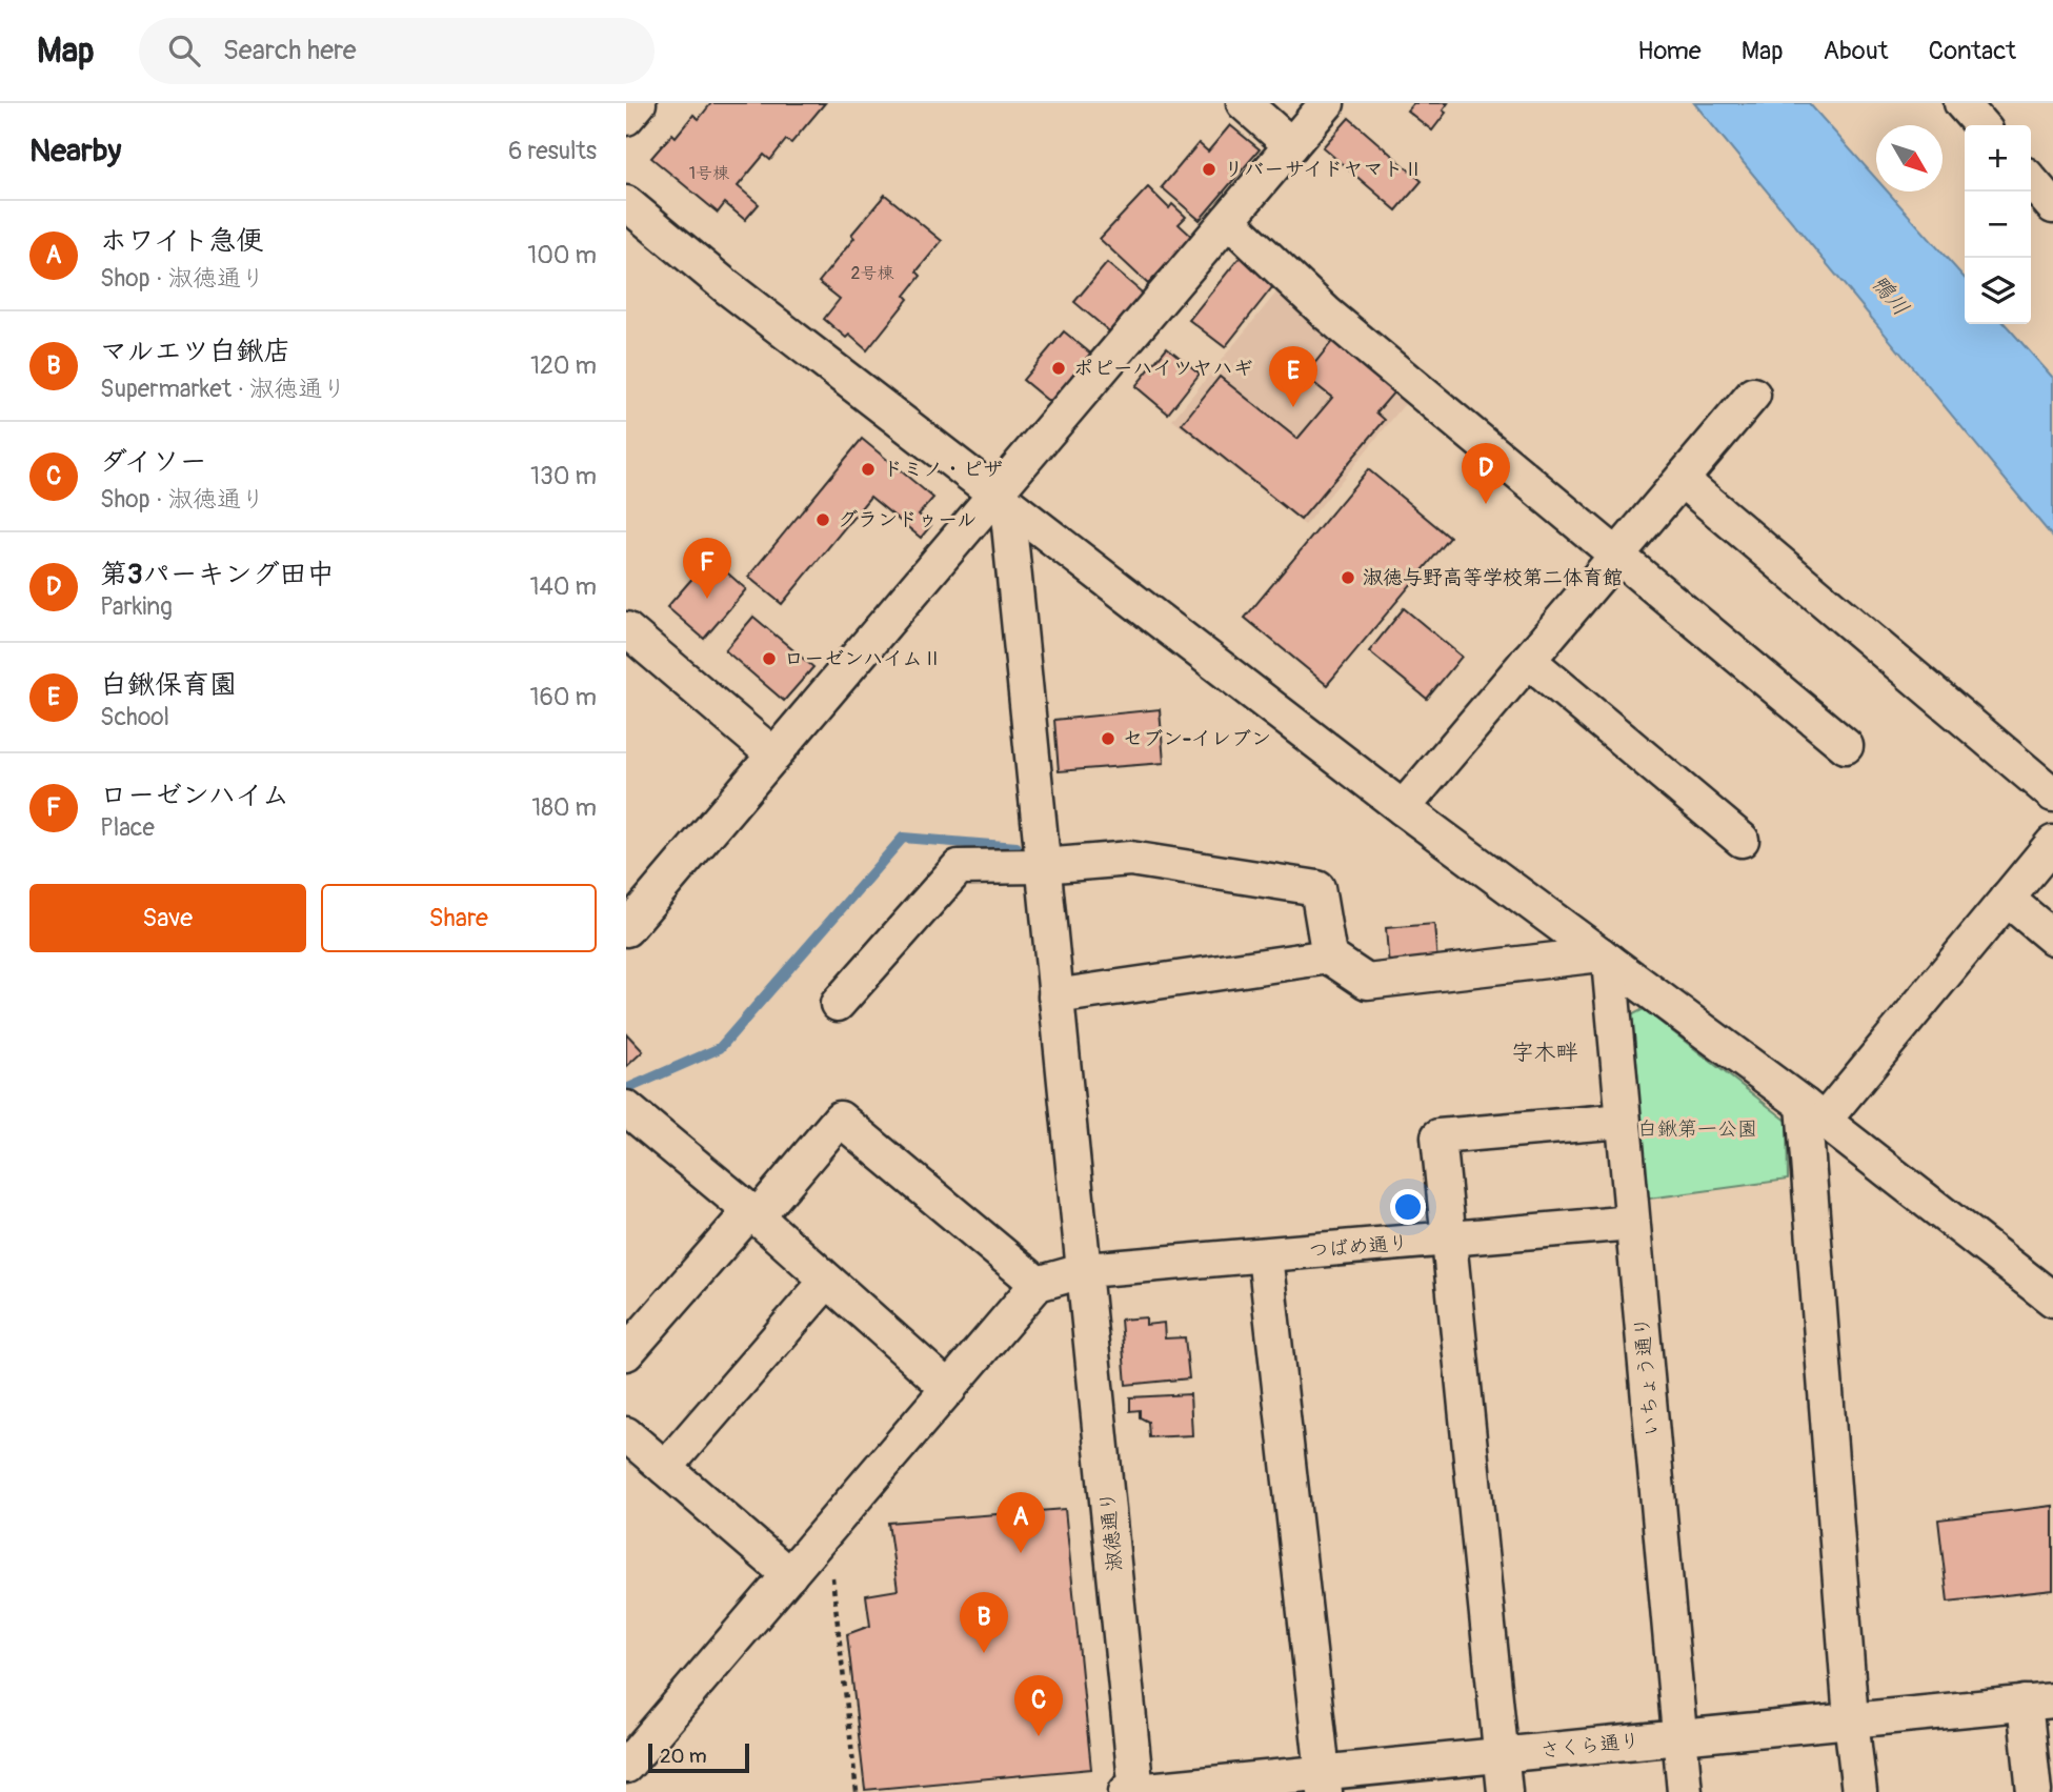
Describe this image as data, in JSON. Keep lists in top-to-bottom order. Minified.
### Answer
{"streets":{"street":["つばめ通り","いちょう通り","淑徳通り","さくら通り"]},"crossings":[["つばめ通り","いちょう通り"],["つばめ通り","淑徳通り"],["いちょう通り","さくら通り"],["淑徳通り","さくら通り"]],"districts":["字木畔"],"water":["鴨川"],"parks":["白鍬第一公園"],"places":["リバーサイドヤマトⅡ","ポピーハイツヤハギ","ドミノ・ピザ","グランドゥール","淑徳与野高等学校第二体育館","ローゼンハイムⅡ","セブン-イレブン"],"house_numbers":["1号棟","2号棟"],"scale_bar":"20 m","north":"bottom right","page":{"header":"Map","search":"Search here","nav":["Home","Map","About","Contact"],"heading":["Nearby","6 results"],"map_buttons":["+","−"],"list":[{"mark":"A","name":"ホワイト急便","note":"Shop · 淑徳通り","value":"100 m"},{"mark":"B","name":"マルエツ白鍬店","note":"Supermarket · 淑徳通り","value":"120 m"},{"mark":"C","name":"ダイソー","note":"Shop · 淑徳通り","value":"130 m"},{"mark":"D","name":"第3パーキング田中","note":"Parking","value":"140 m"},{"mark":"E","name":"白鍬保育園","note":"School","value":"160 m"},{"mark":"F","name":"ローゼンハイム","note":"Place","value":"180 m"}],"pins":["E","D","F","A","B","C"],"buttons":["Save","Share"],"scale":"20 m"}}
